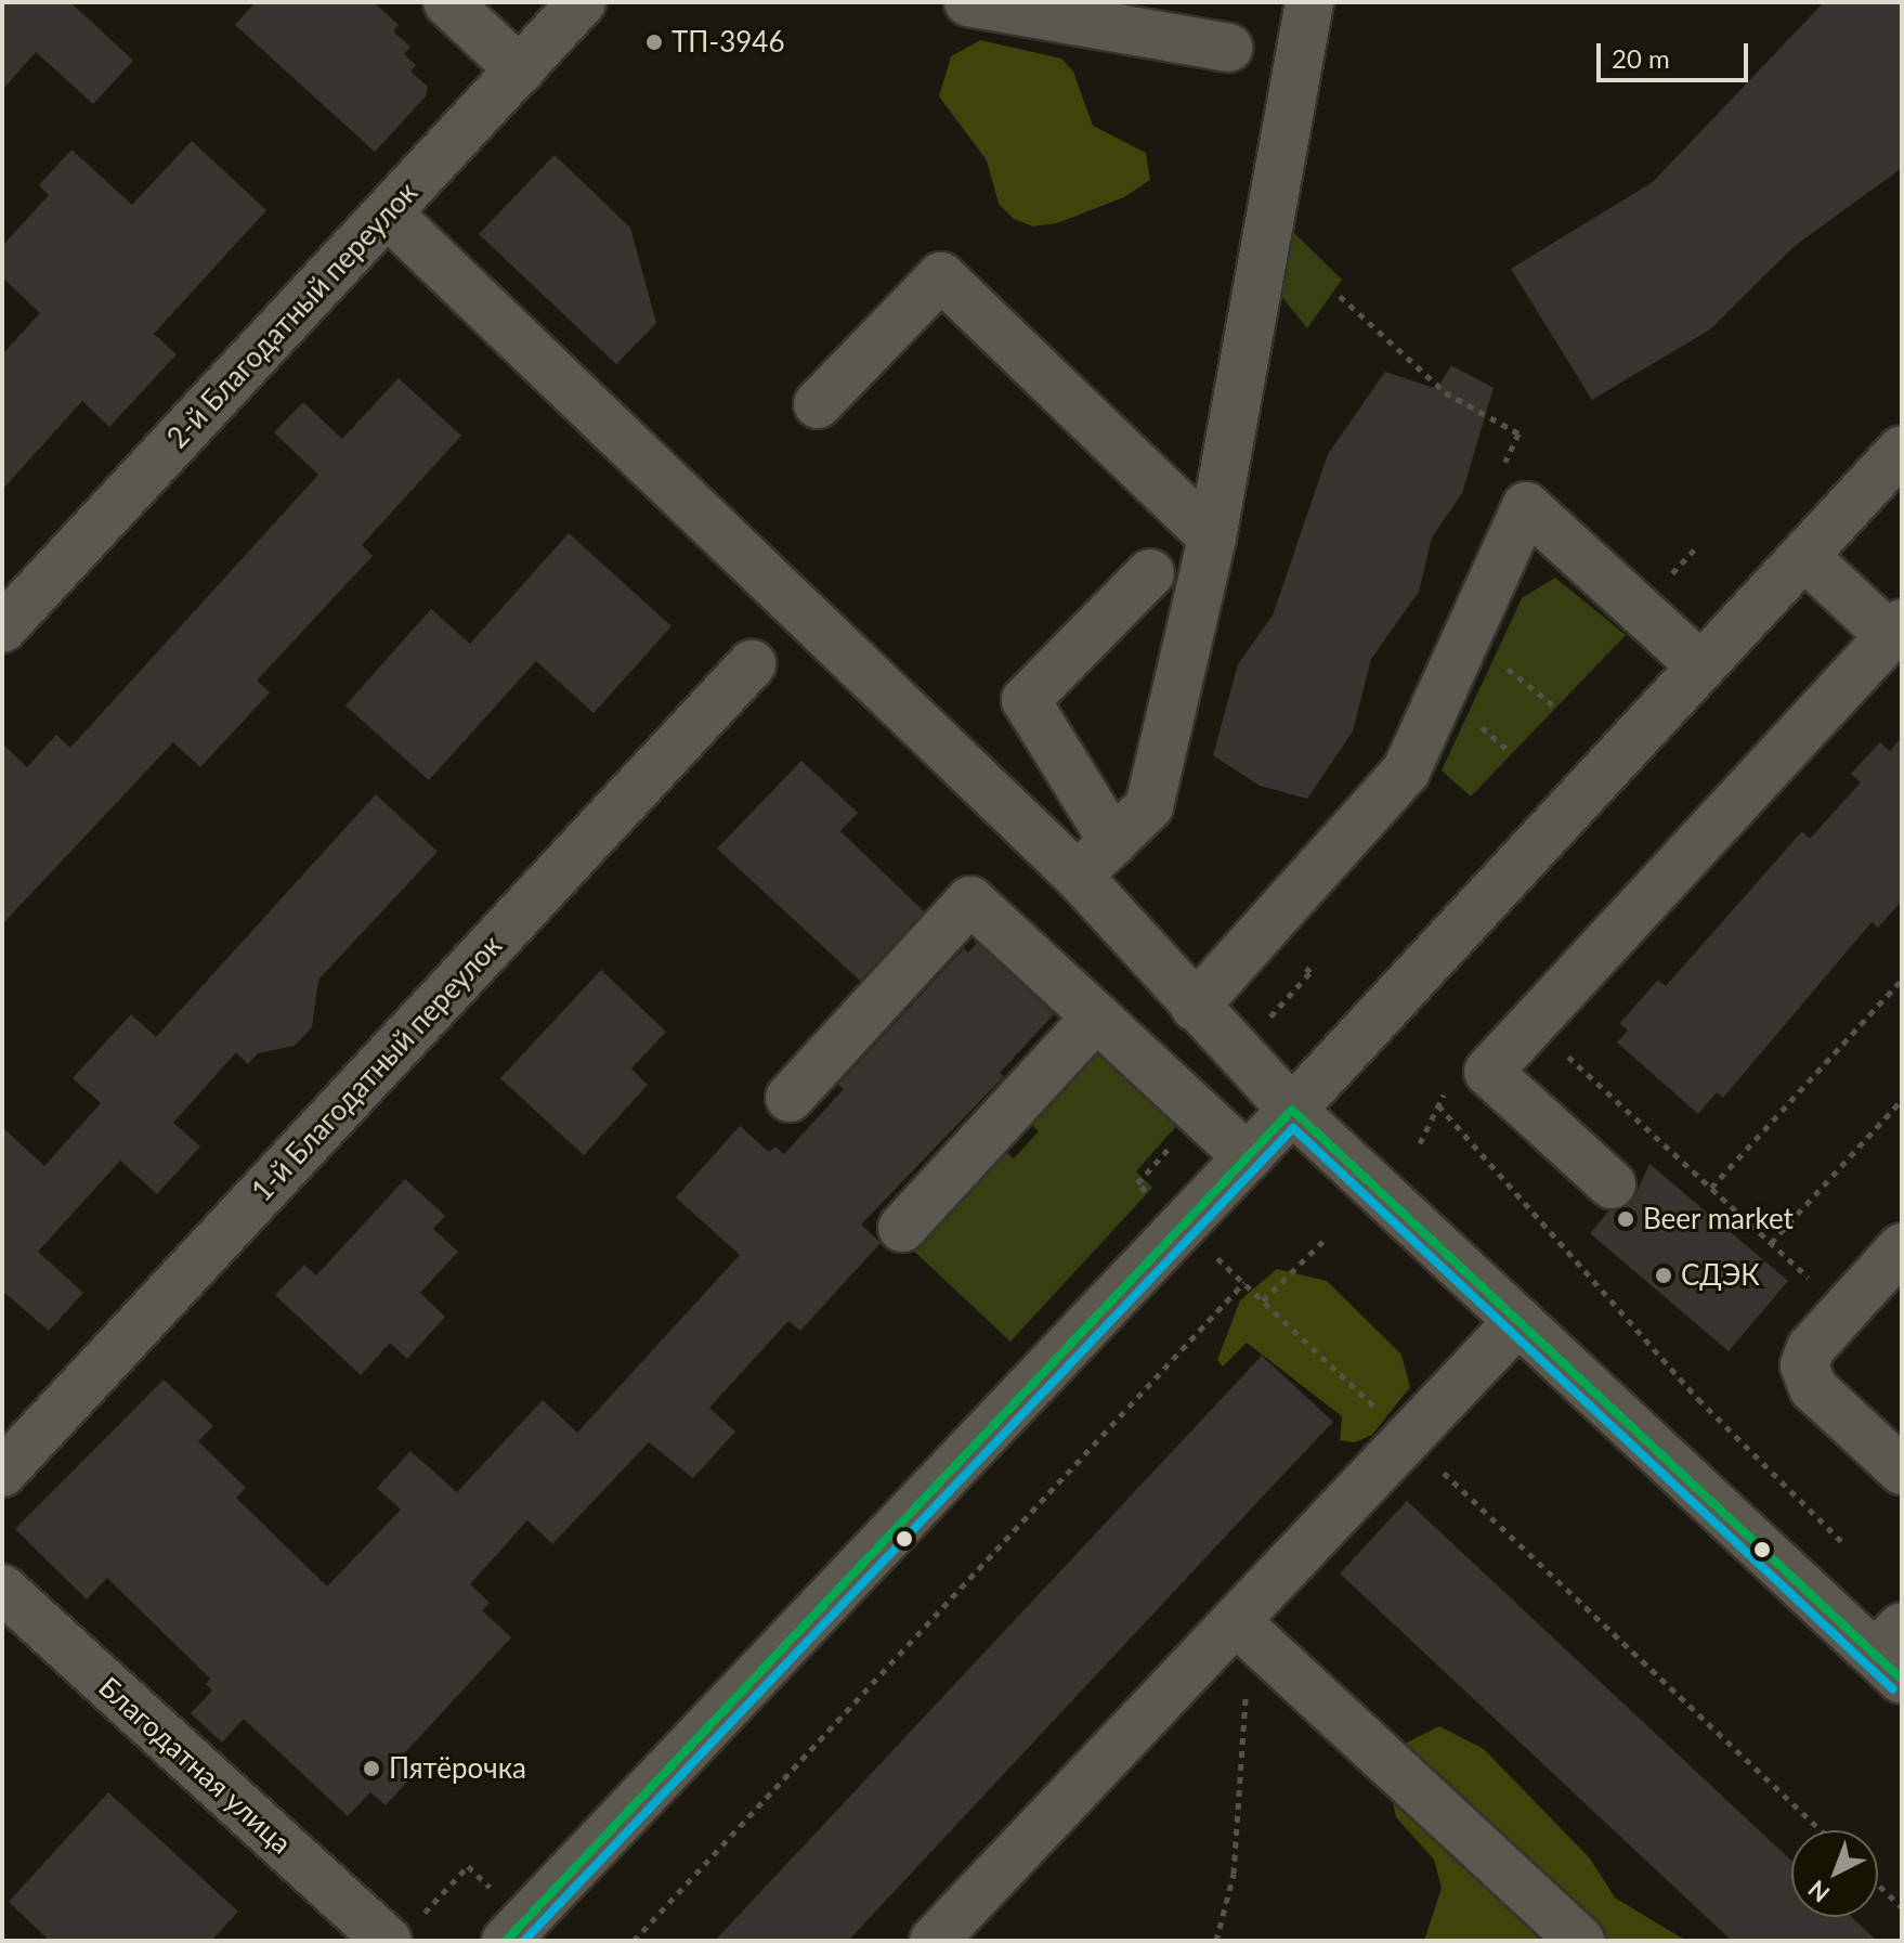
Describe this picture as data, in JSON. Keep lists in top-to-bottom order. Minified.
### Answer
{"streets":{"street":["2-й Благодатный переулок","1-й Благодатный переулок","Благодатная улица"]},"places":["ТП-3946","Beer market","СДЭК","Пятёрочка"],"scale_bar":"20 m","north":"bottom left"}
